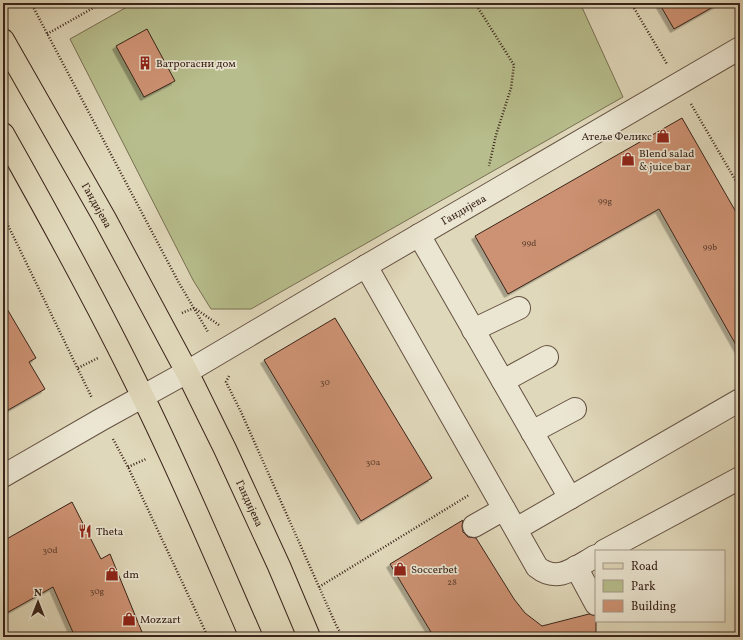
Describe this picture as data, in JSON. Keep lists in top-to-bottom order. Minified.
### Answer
{"streets":{"main road":["Гандијева"]},"places":{"building":["Ватрогасни дом"],"shop":["Атеље Феликс","Blend salad & juice bar","Soccerbet","dm","Mozzart"],"restaurant":["Theta"]},"house_numbers":["99g","99d","99b","30","30a","30d","28","30g"],"legend":["Road","Park","Building"],"north":"top"}
